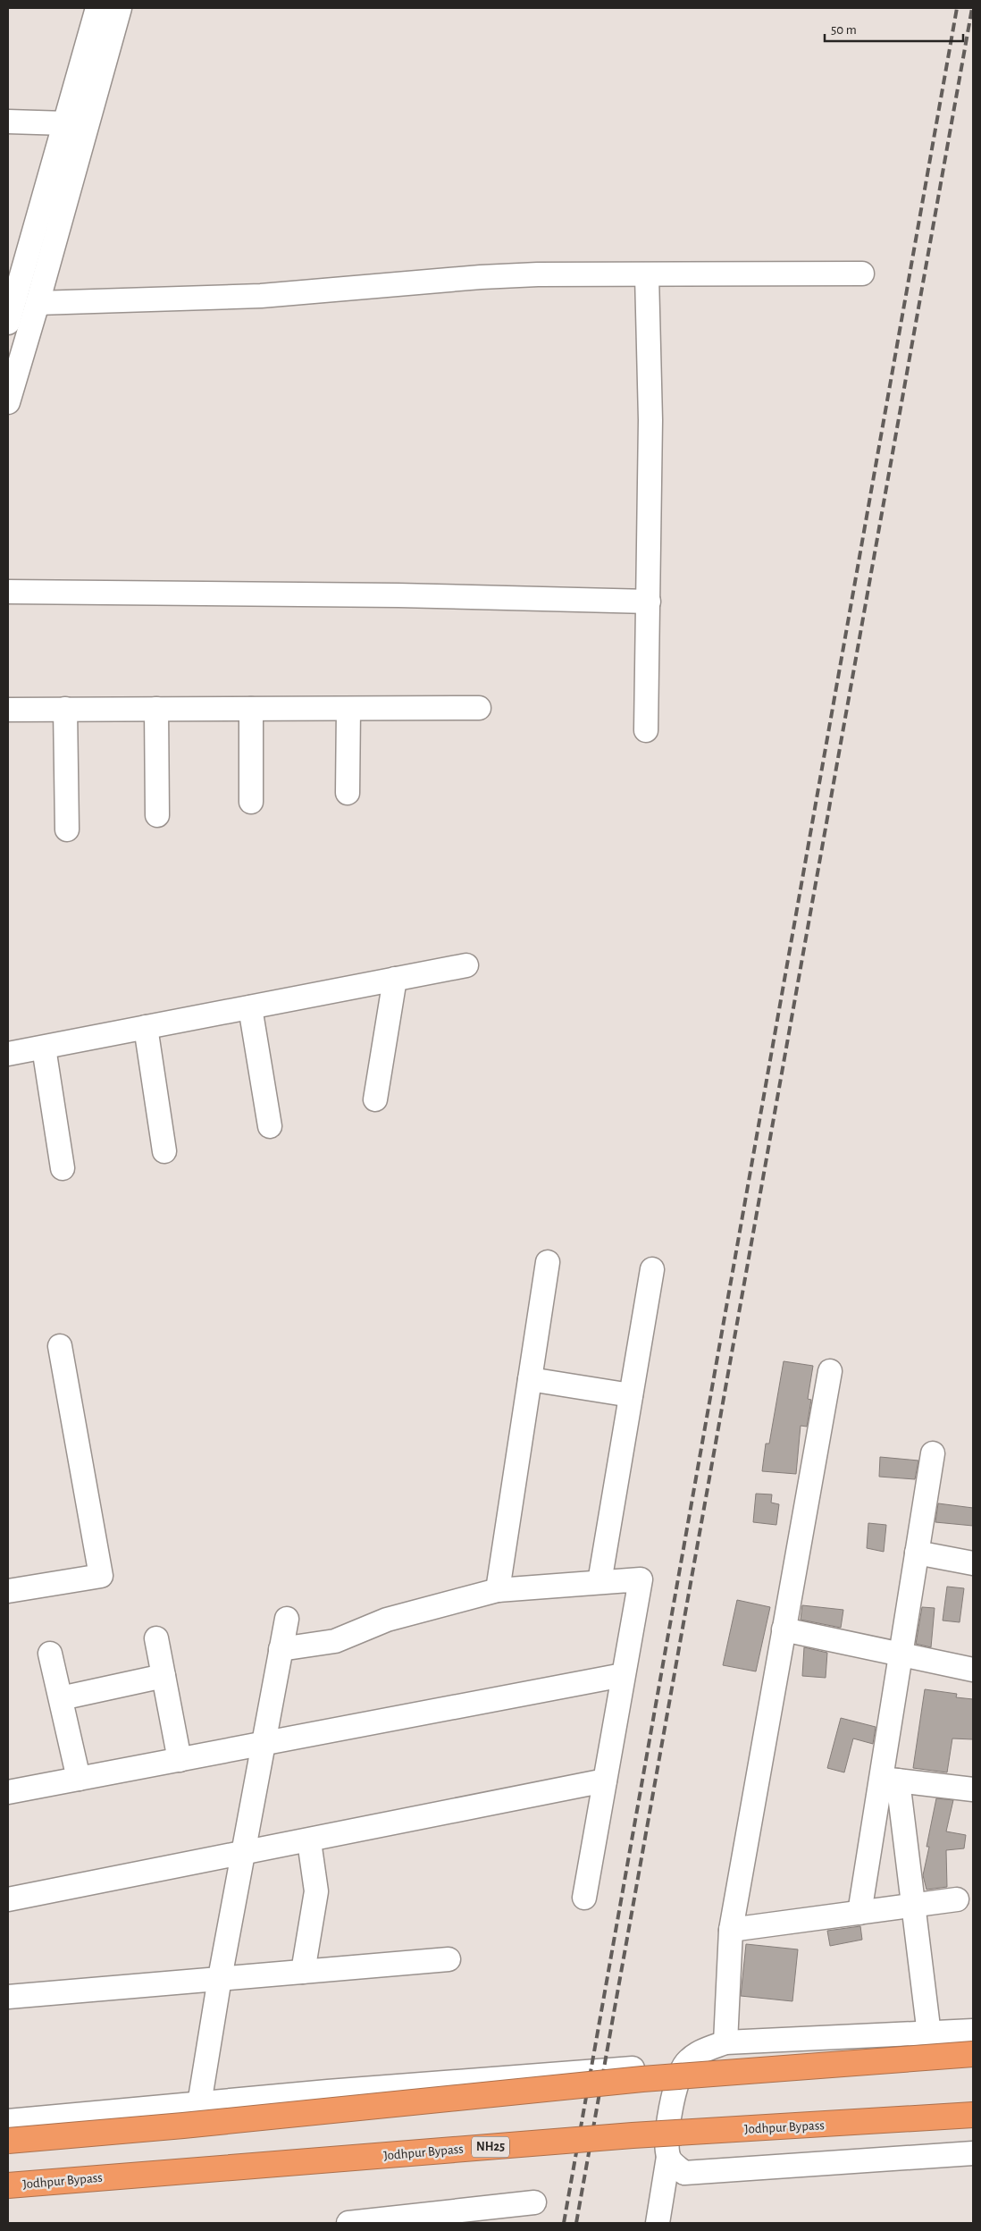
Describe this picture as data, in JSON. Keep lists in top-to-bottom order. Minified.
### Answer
{"streets":{"highway":["Jodhpur Bypass","NH25"]},"scale_bar":"50 m"}
